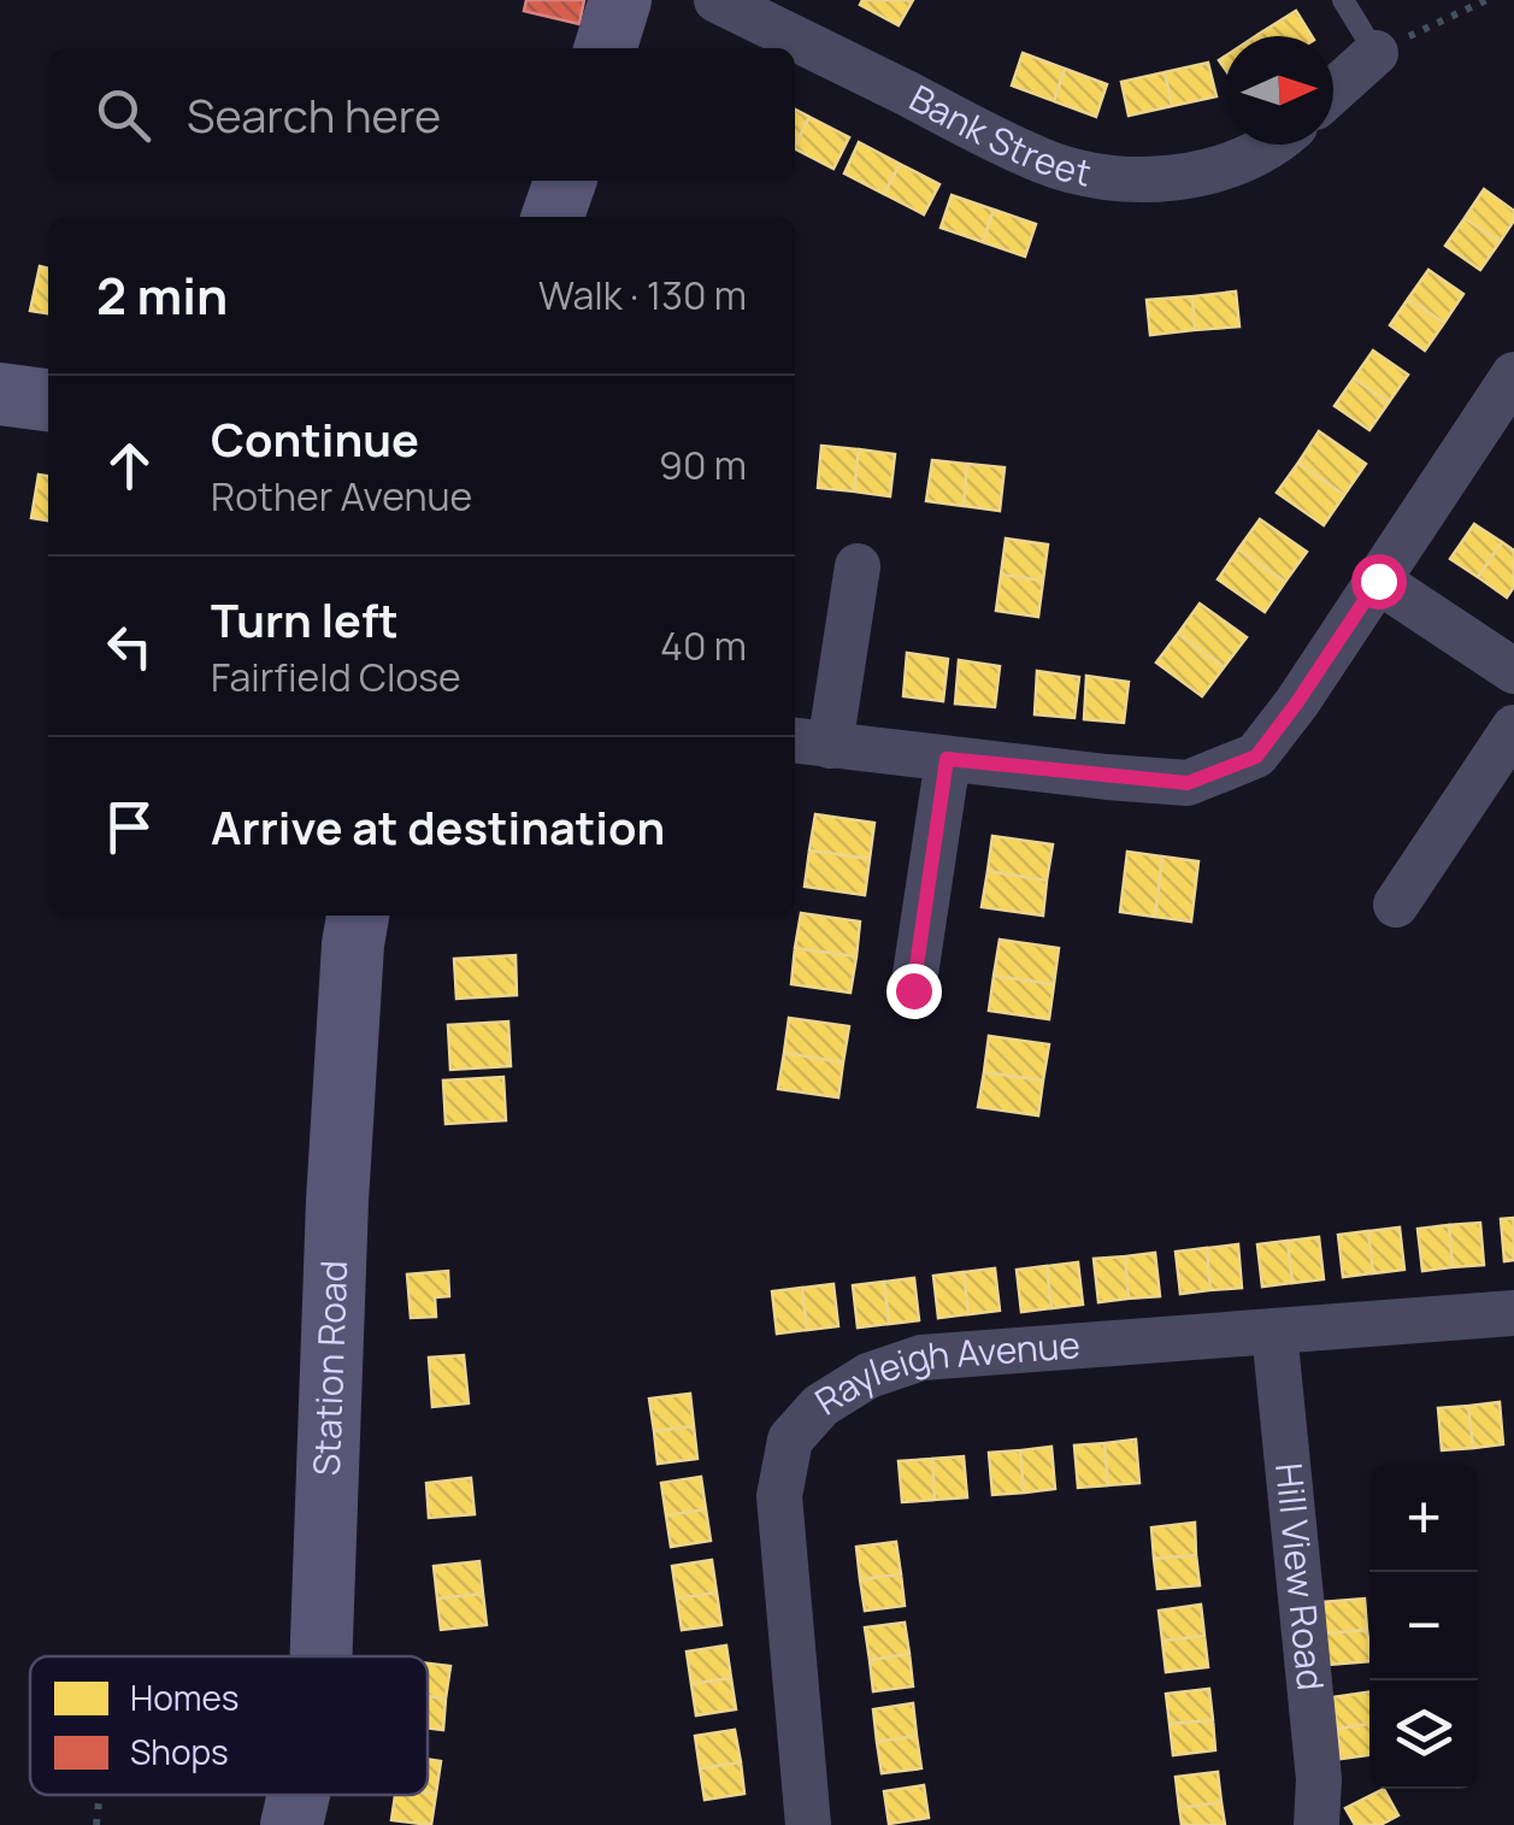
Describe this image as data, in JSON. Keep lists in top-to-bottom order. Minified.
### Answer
{"streets":{"main road":["Station Road"],"street":["Bank Street","Rayleigh Avenue","Hill View Road"]},"crossings":[["Rayleigh Avenue","Hill View Road"]],"legend":["Homes","Shops"],"north":"right","page":{"search":"Search here","heading":["2 min","Walk · 130 m"],"list":[["Continue","Rother Avenue","90 m"],["Turn left","Fairfield Close","40 m"],"Arrive at destination"],"map_buttons":["+","−"]}}
